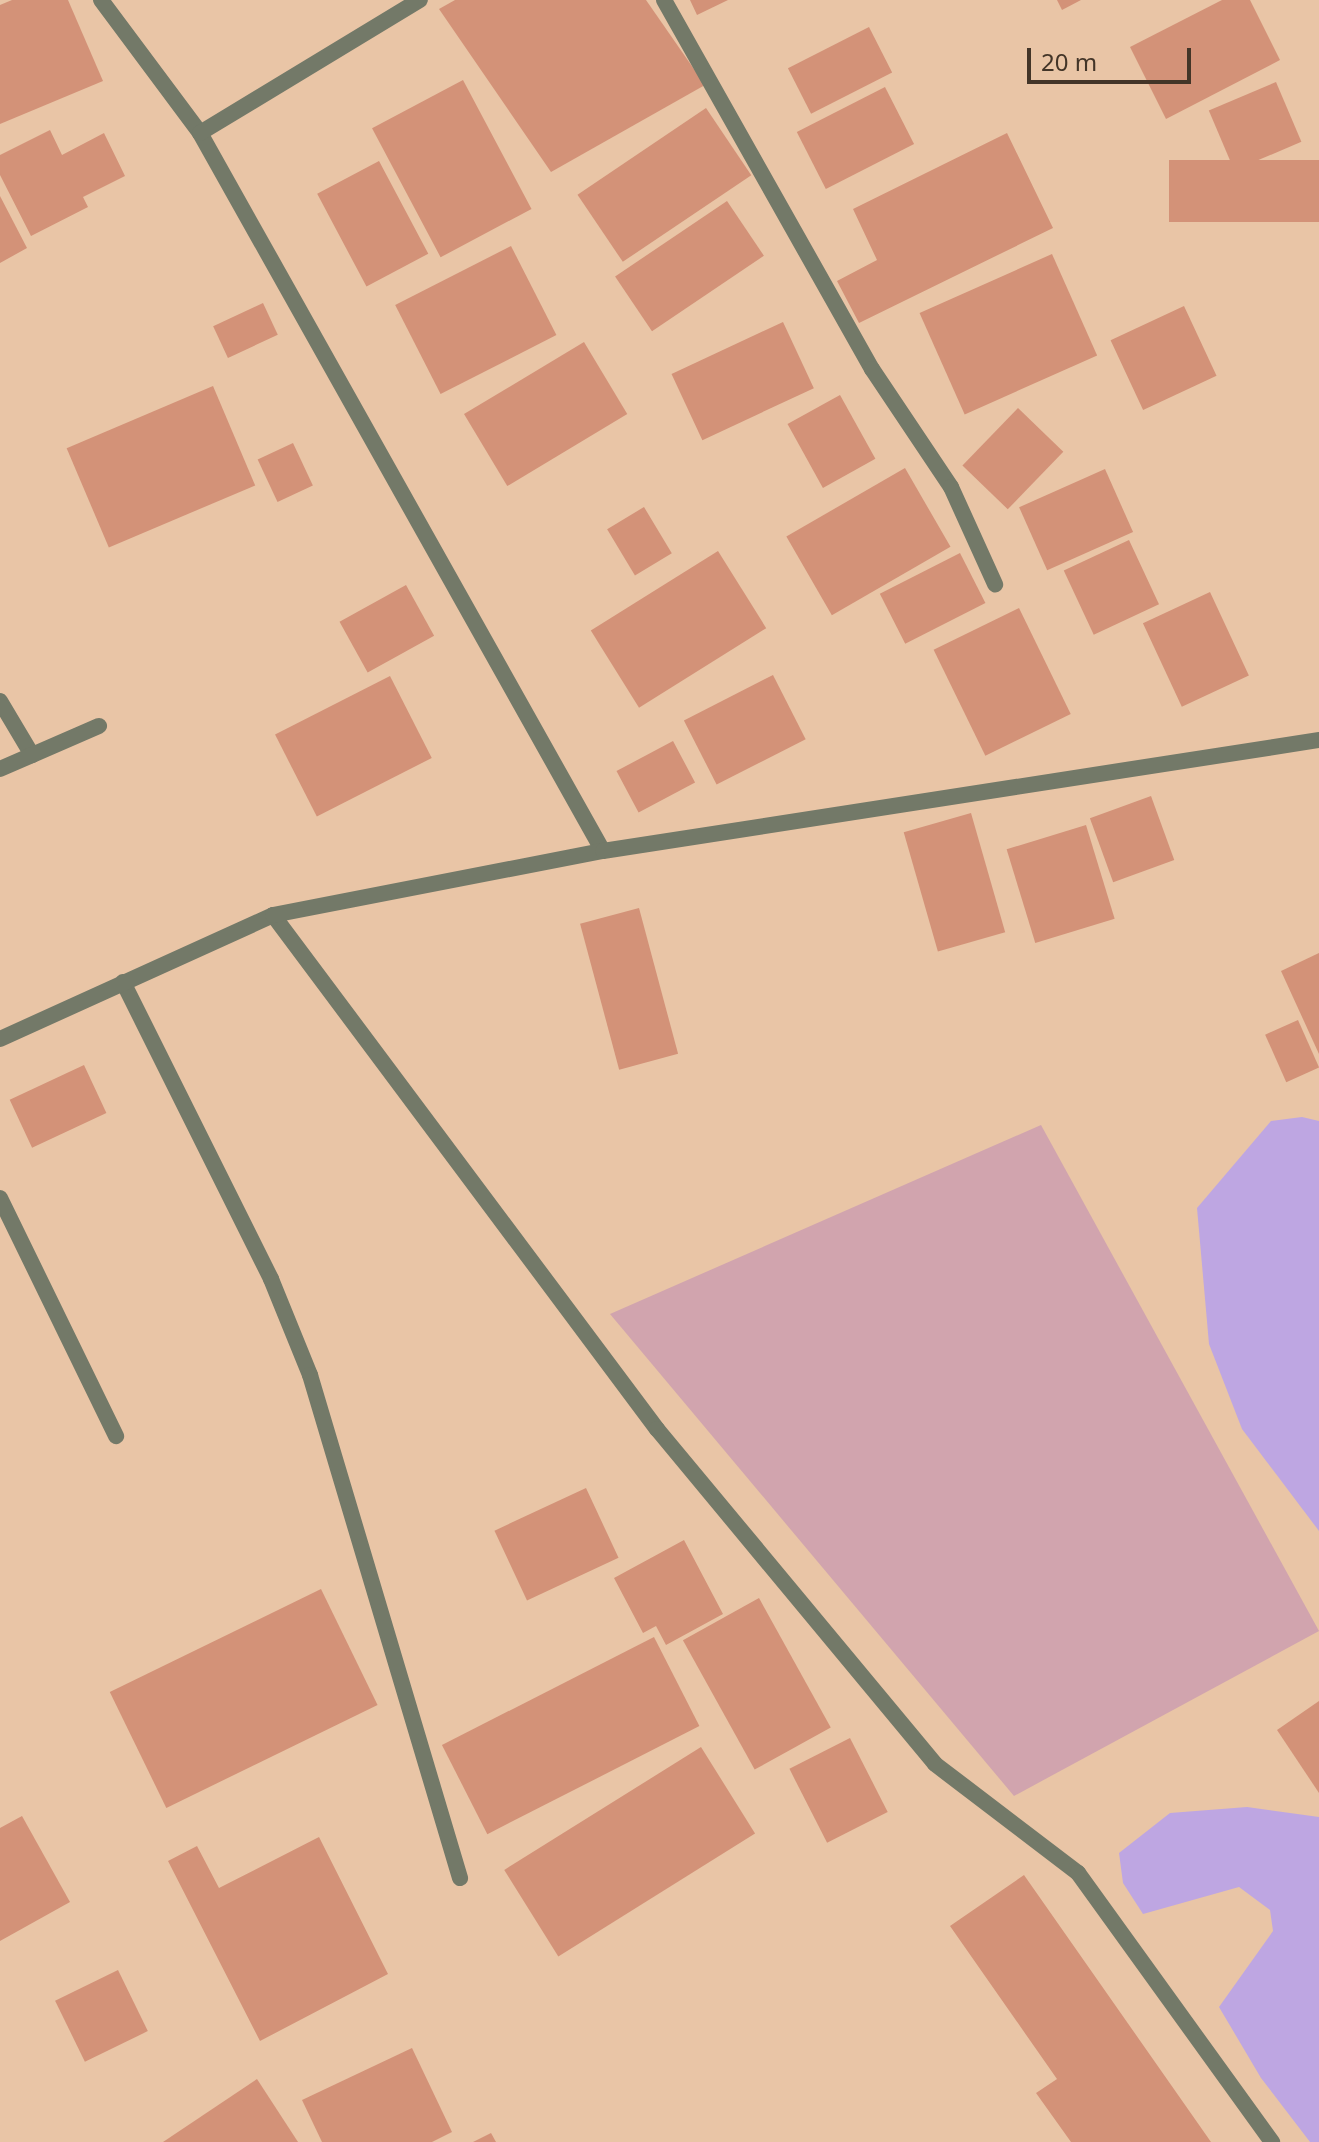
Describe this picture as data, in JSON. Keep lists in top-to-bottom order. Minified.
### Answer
{"scale_bar":"20 m"}
